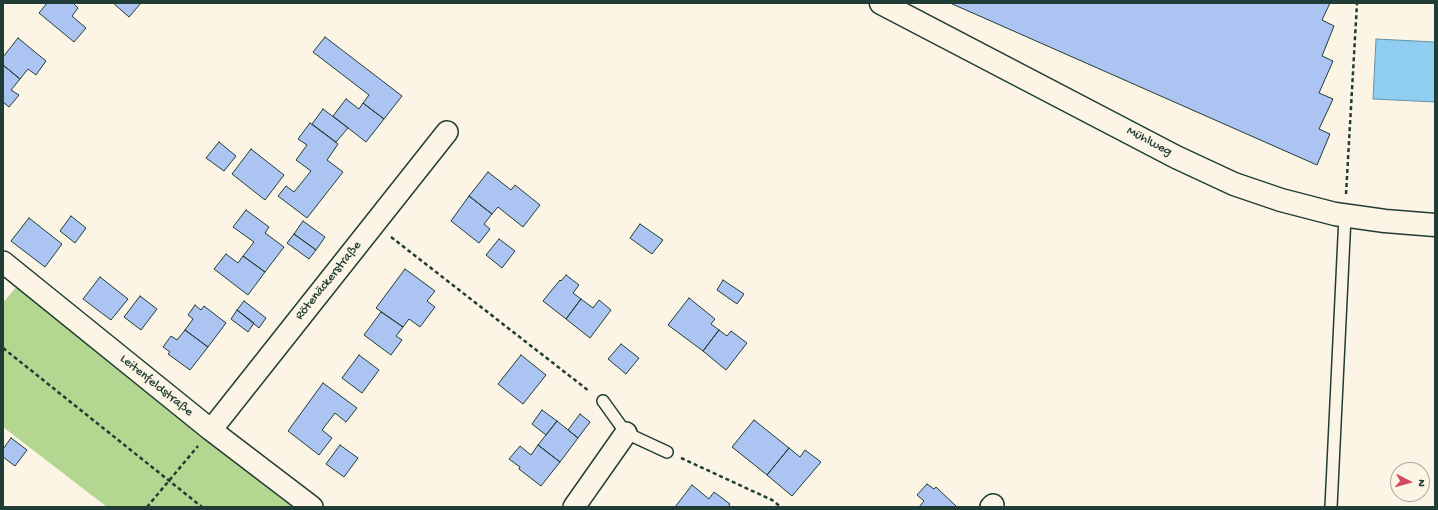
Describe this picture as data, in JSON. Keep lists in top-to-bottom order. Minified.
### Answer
{"streets":{"street":["Mühlweg","Rötenäckerstraße","Leitenfeldstraße"]},"crossings":[["Rötenäckerstraße","Leitenfeldstraße"]],"north":"right"}
